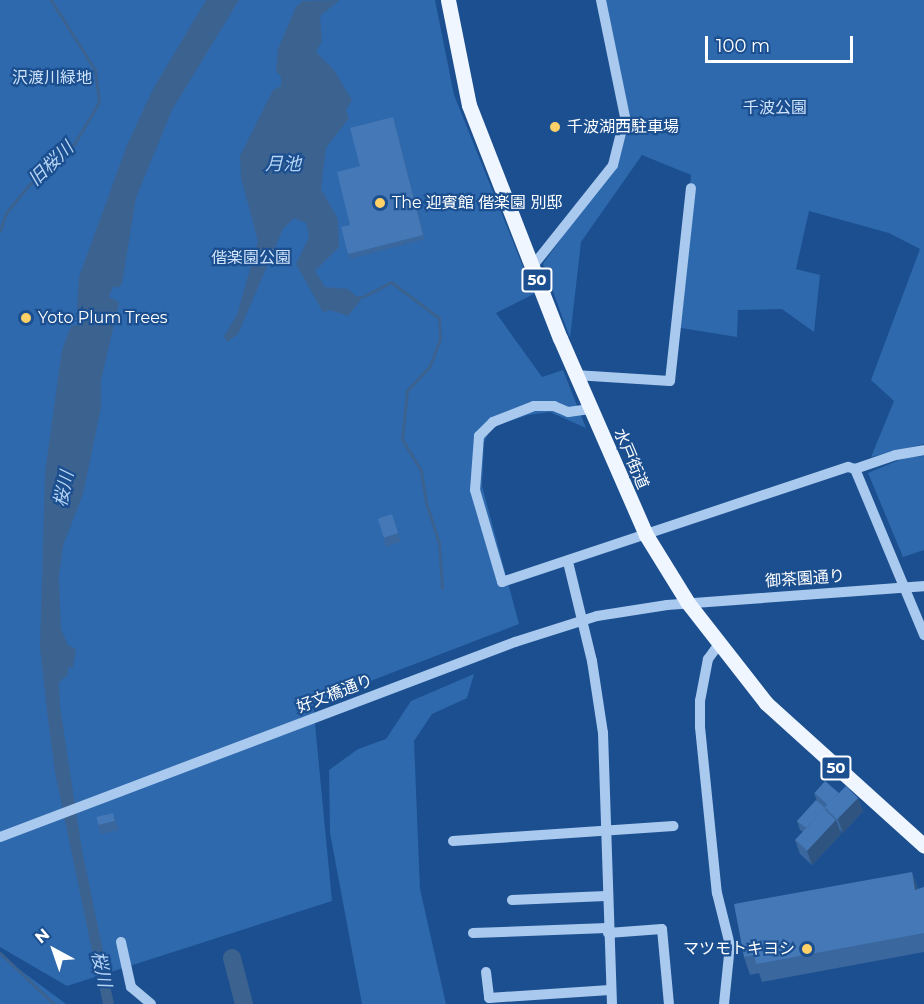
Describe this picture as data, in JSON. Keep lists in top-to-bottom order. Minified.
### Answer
{"streets":{"main road":["50","水戸街道"],"street":["御茶園通り","好文橋通り"]},"crossings":[["水戸街道","御茶園通り"],["水戸街道","好文橋通り"],["御茶園通り","好文橋通り"]],"water":["旧桜川","月池","桜川"],"parks":["沢渡川緑地","千波公園","偕楽園公園"],"places":["千波湖西駐車場","The 迎賓館 偕楽園 別邸","Yoto Plum Trees","マツモトキヨシ"],"scale_bar":"100 m","north":"top left"}
